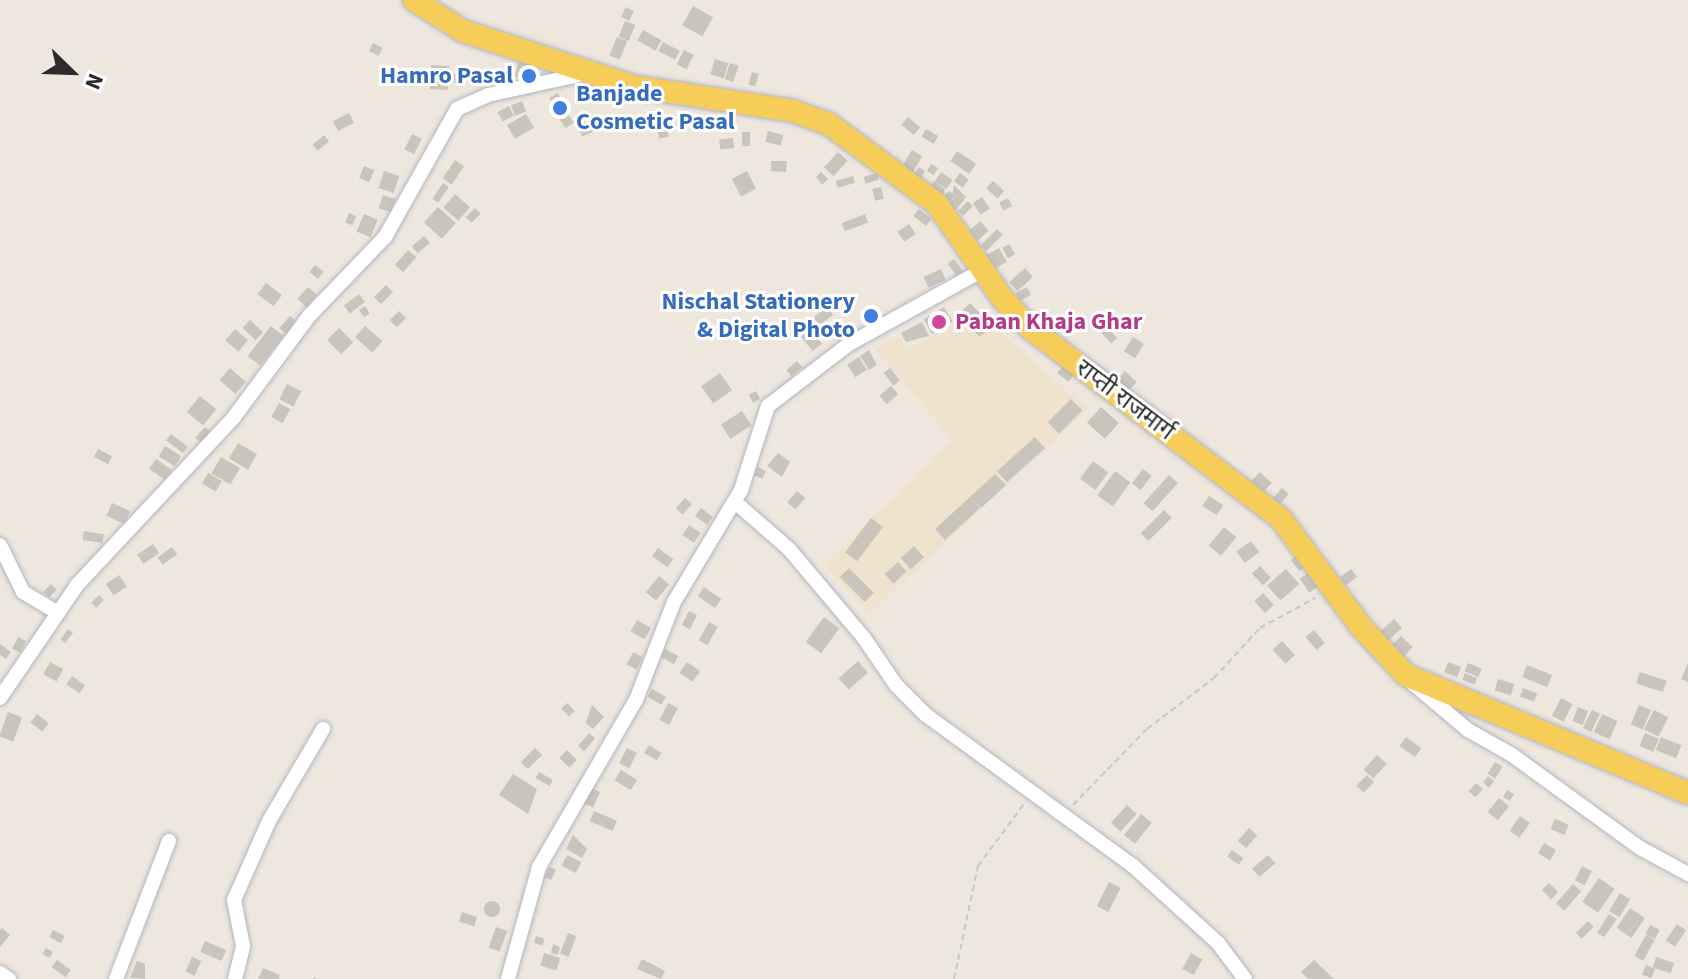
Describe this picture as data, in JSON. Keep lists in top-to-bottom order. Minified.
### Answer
{"streets":{"main road":["राप्ती राजमार्ग"]},"places":["Hamro Pasal","Banjade Cosmetic Pasal","Nischal Stationery & Digital Photo","Paban Khaja Ghar"],"north":"bottom right"}
